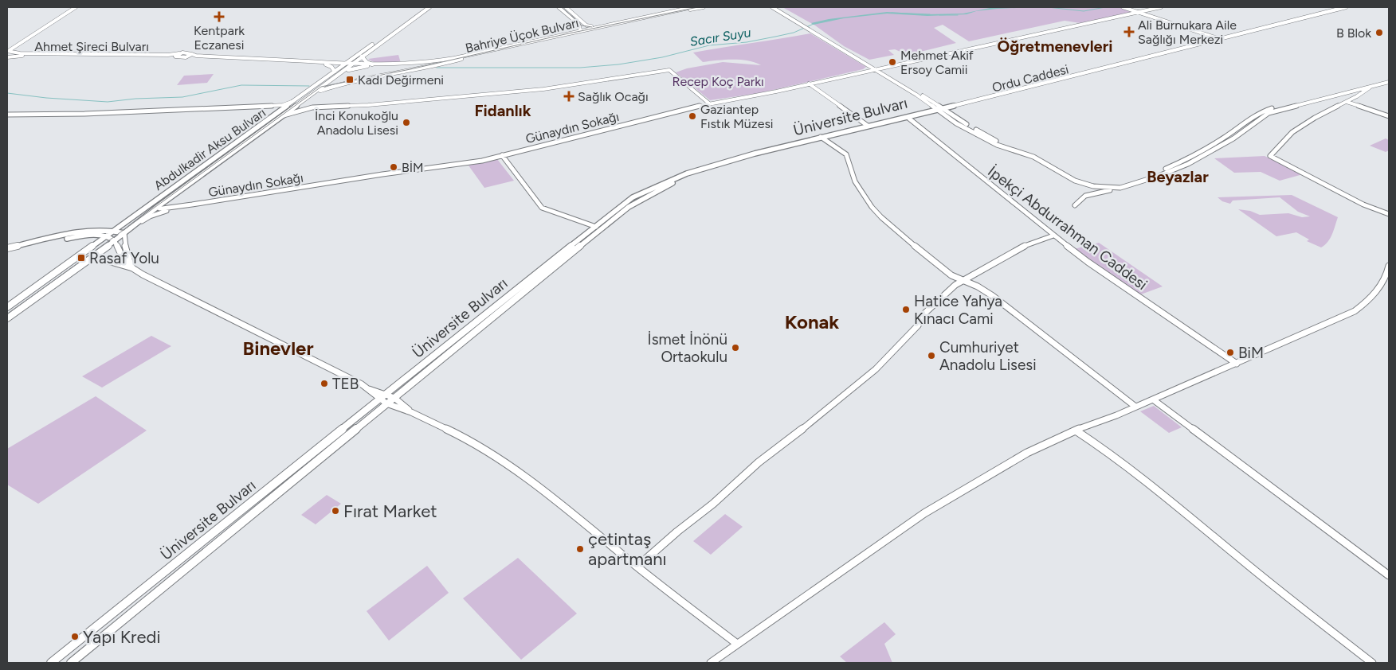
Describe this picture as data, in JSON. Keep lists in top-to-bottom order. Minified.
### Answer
{"streets":{"main road":["Ordu Caddesi","Üniversite Bulvarı","Abdulkadir Aksu Bulvarı"],"street":["Bahriye Üçok Bulvarı","Ahmet Şireci Bulvarı","Günaydın Sokağı","İpekçi Abdurrahman Caddesi"]},"crossings":[["Ordu Caddesi","Üniversite Bulvarı"],["Üniversite Bulvarı","İpekçi Abdurrahman Caddesi"]],"districts":["Öğretmenevleri","Fidanlık","Beyazlar","Konak","Binevler"],"water":["Sacır Suyu"],"parks":["Recep Koç Parkı"],"places":{"health":["Kentpark Eczanesi","Ali Burnukara Aile Sağlığı Merkezi","Sağlık Ocağı"],"other":["B Blok","Mehmet Akif Ersoy Camii","Gaziantep Fıstık Müzesi","İnci Konukoğlu Anadolu Lisesi","BİM","Hatice Yahya Kınacı Cami","İsmet İnönü Ortaokulu","BiM","Cumhuriyet Anadolu Lisesi","TEB","Fırat Market","çetintaş apartmanı","Yapı Kredi"],"transit":["Kadı Değirmeni","Rasaf Yolu"]}}
